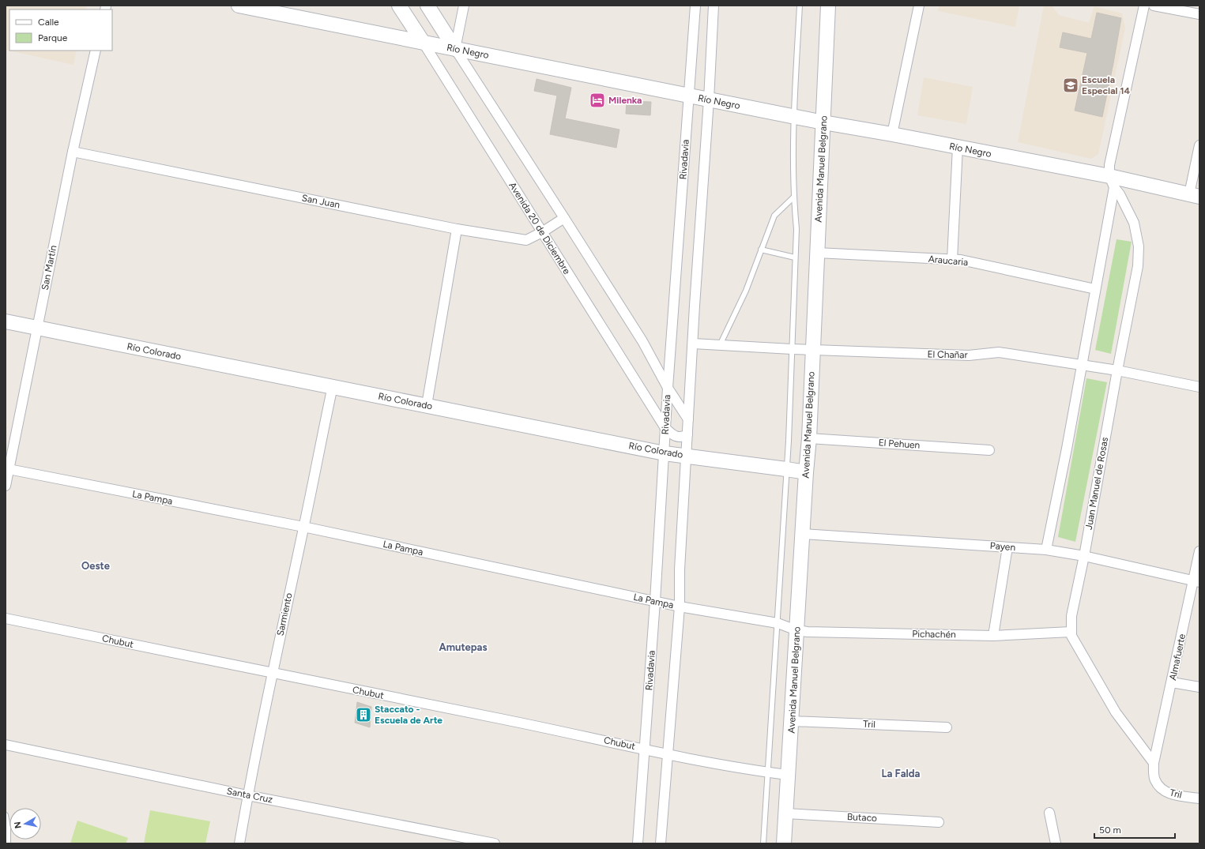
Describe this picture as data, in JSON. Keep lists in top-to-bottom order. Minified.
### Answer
{"streets":{"street":["Río Negro","Rivadavia","Avenida Manuel Belgrano","San Juan","Avenida 20 de Diciembre","Araucaria","San Martín","Río Colorado","El Chañar","El Pehuen","Juan Manuel de Rosas","La Pampa","Payen","Sarmiento","Pichachén","Chubut","Almafuerte","Tril","Santa Cruz","Butaco"]},"crossings":[["Río Negro","Rivadavia"],["Río Negro","Avenida Manuel Belgrano"],["Río Negro","Avenida 20 de Diciembre"],["Río Negro","Juan Manuel de Rosas"],["Rivadavia","Avenida 20 de Diciembre"],["Rivadavia","Río Colorado"],["Rivadavia","La Pampa"],["Rivadavia","Chubut"],["Avenida Manuel Belgrano","Araucaria"],["Avenida Manuel Belgrano","Río Colorado"],["Avenida Manuel Belgrano","El Chañar"],["Avenida Manuel Belgrano","El Pehuen"],["Avenida Manuel Belgrano","La Pampa"],["Avenida Manuel Belgrano","Payen"],["Avenida Manuel Belgrano","Pichachén"],["Avenida Manuel Belgrano","Chubut"],["Avenida Manuel Belgrano","Tril"],["Avenida Manuel Belgrano","Butaco"],["San Juan","Avenida 20 de Diciembre"],["San Juan","San Martín"],["San Martín","Río Colorado"],["San Martín","La Pampa"],["Río Colorado","Sarmiento"],["El Chañar","Juan Manuel de Rosas"],["Juan Manuel de Rosas","Payen"],["Juan Manuel de Rosas","Pichachén"],["Juan Manuel de Rosas","Almafuerte"],["Juan Manuel de Rosas","Tril"],["La Pampa","Sarmiento"],["La Pampa","Pichachén"],["Payen","Almafuerte"],["Sarmiento","Chubut"],["Sarmiento","Santa Cruz"],["Almafuerte","Tril"]],"districts":["Oeste","Amutepas","La Falda"],"places":{"school or university":["Escuela Especial 14"],"hotel":["Milenka"],"building":["Staccato - Escuela de Arte"]},"legend":["Calle","Parque"],"scale_bar":"50 m","north":"left"}
